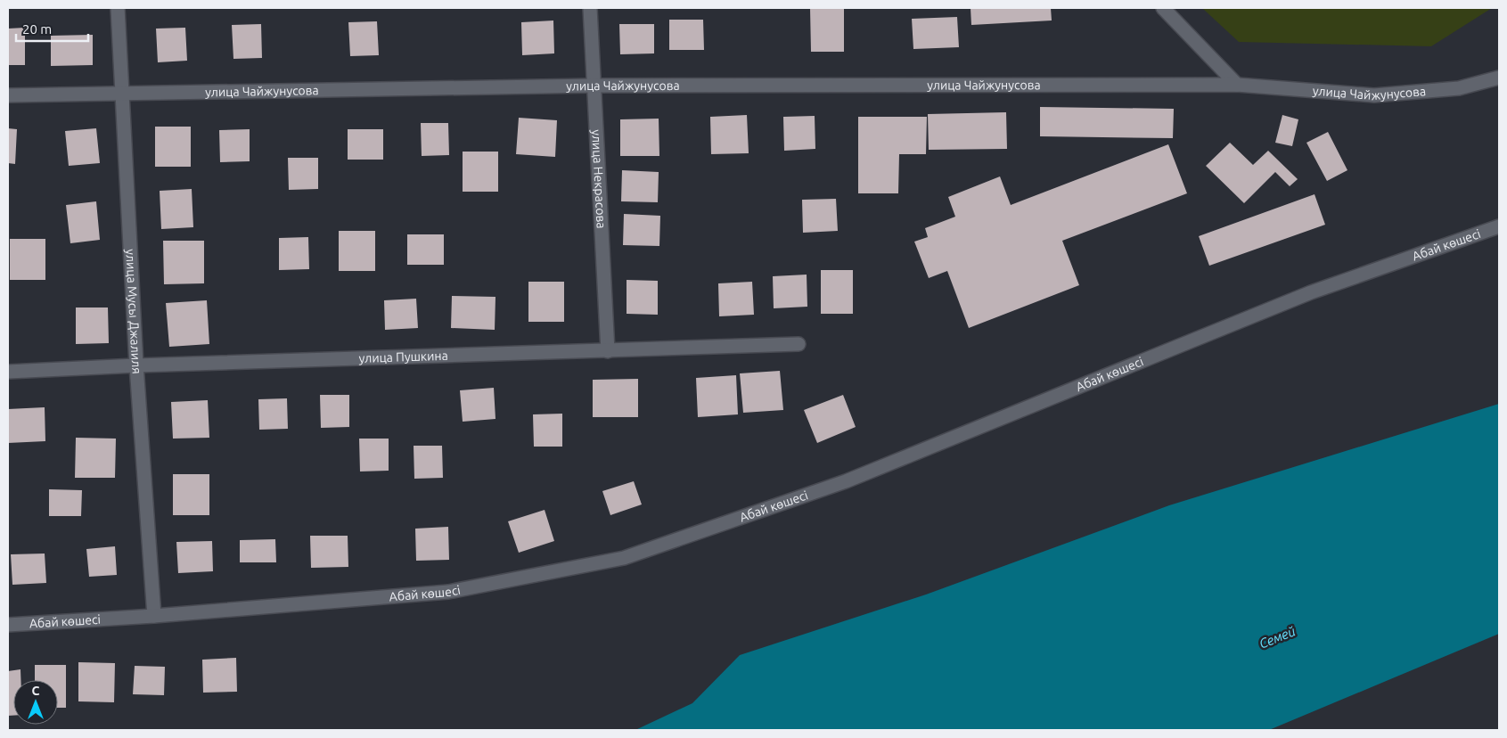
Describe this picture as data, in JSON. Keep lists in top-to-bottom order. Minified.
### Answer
{"streets":{"street":["улица Чайжунусова","улица Некрасова","Абай көшесі","улица Мусы Джалиля","улица Пушкина"]},"crossings":[["улица Чайжунусова","улица Некрасова"],["улица Чайжунусова","улица Мусы Джалиля"],["улица Некрасова","улица Пушкина"],["Абай көшесі","улица Мусы Джалиля"],["улица Мусы Джалиля","улица Пушкина"]],"water":["Семей"],"scale_bar":"20 m","north":"top"}
